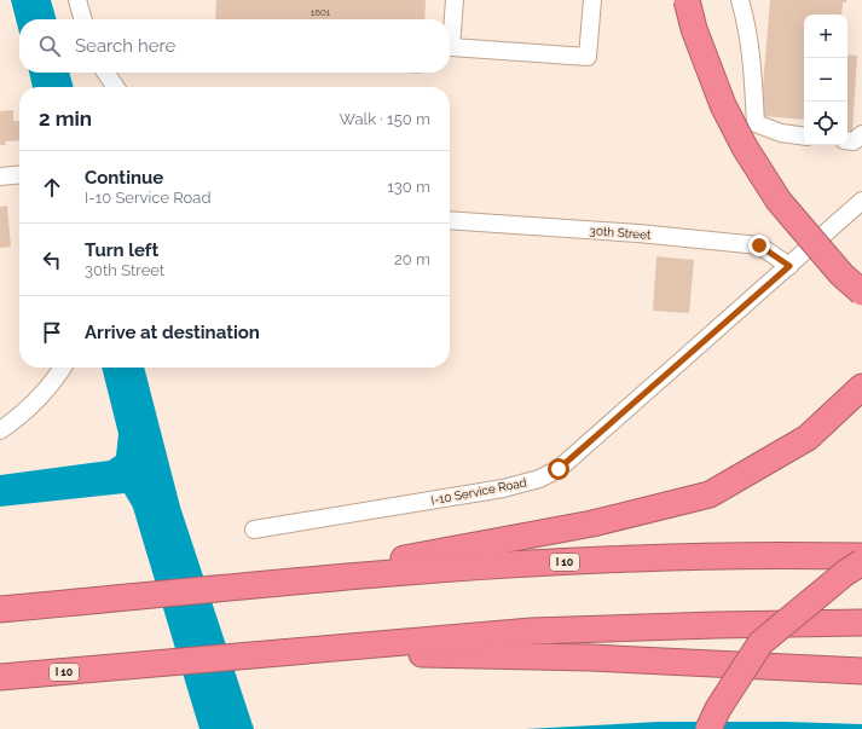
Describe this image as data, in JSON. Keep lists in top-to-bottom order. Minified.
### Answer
{"streets":{"highway":["I 10"],"street":["30th Street","I-10 Service Road"]},"crossings":[["30th Street","I-10 Service Road"]],"house_numbers":["1601"],"page":{"map_buttons":["+","−"],"search":"Search here","heading":["2 min","Walk · 150 m"],"list":[["Continue","I-10 Service Road","130 m"],["Turn left","30th Street","20 m"],"Arrive at destination"]}}
